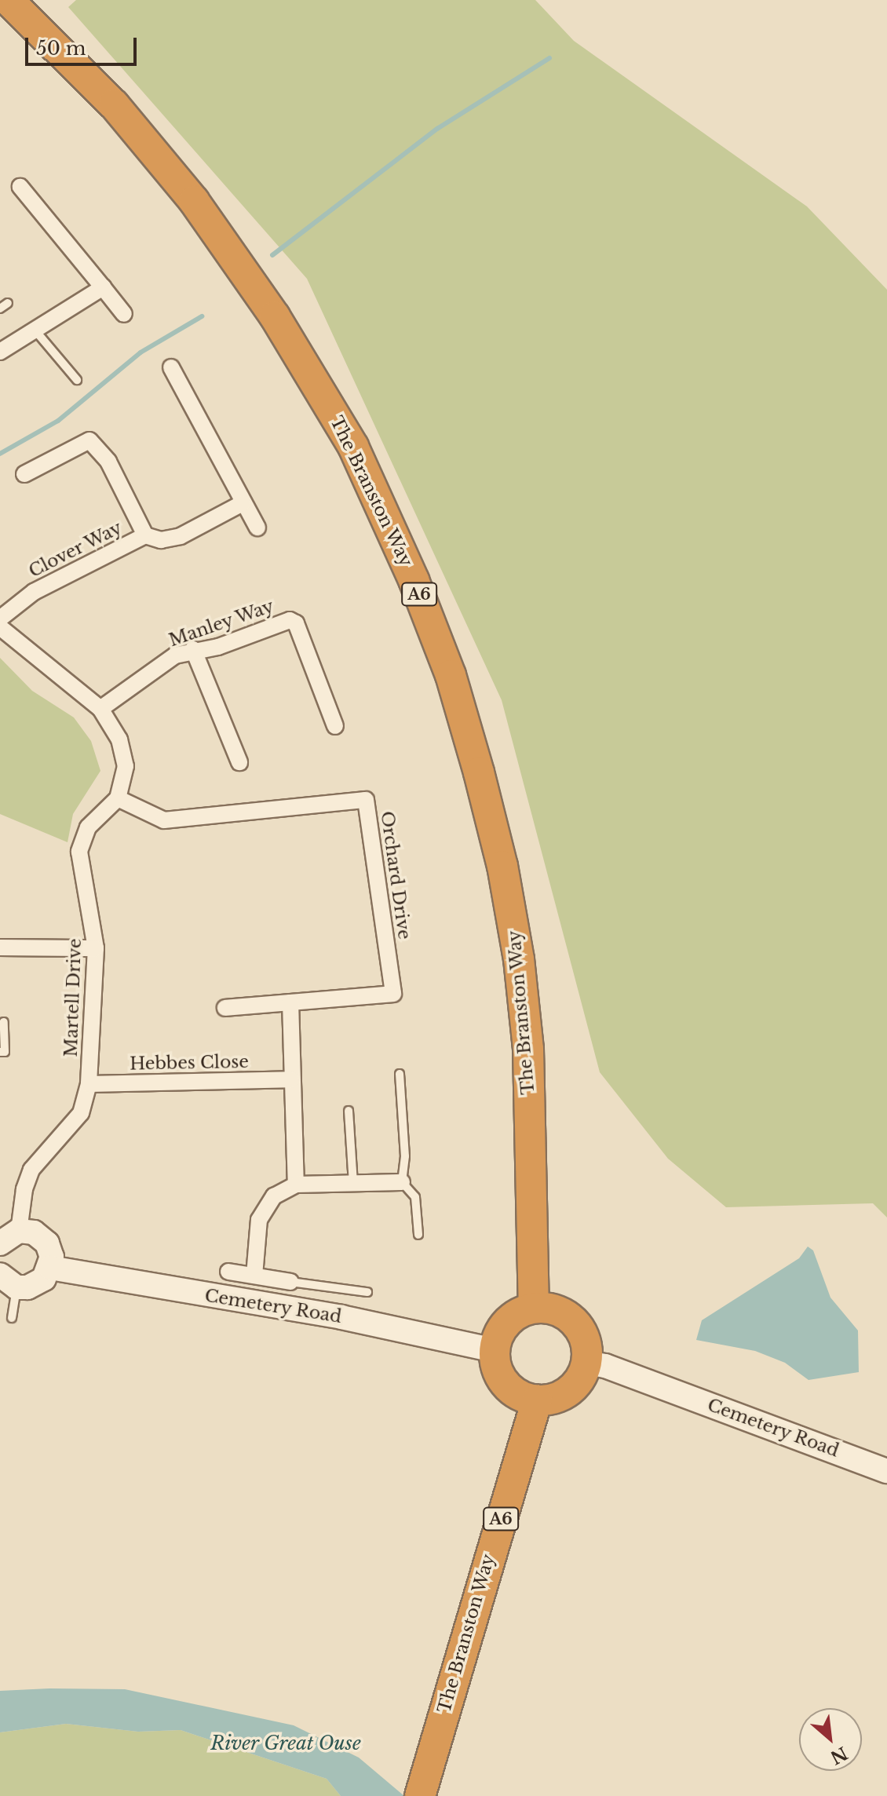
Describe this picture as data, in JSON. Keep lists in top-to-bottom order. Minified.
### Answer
{"streets":{"highway":["The Branston Way","A6"],"main road":["Cemetery Road"],"street":["Clover Way","Manley Way","Orchard Drive","Martell Drive","Hebbes Close"]},"crossings":[["The Branston Way","Cemetery Road"],["Orchard Drive","Martell Drive"],["Martell Drive","Hebbes Close"]],"water":["River Great Ouse"],"scale_bar":"50 m","north":"bottom right"}
